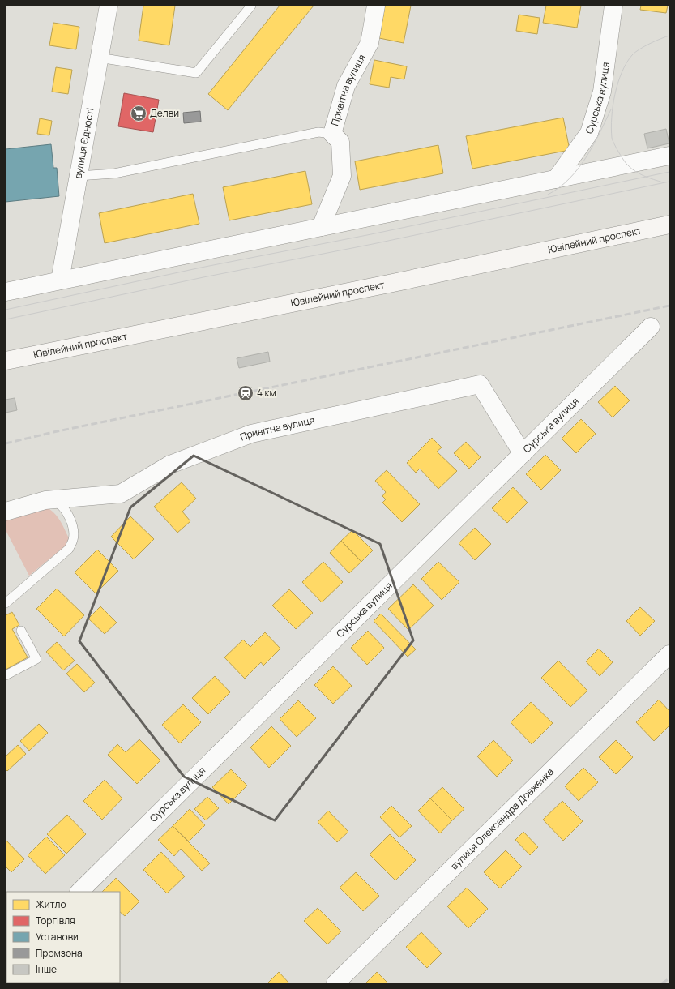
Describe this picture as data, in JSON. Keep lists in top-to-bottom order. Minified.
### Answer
{"streets":{"main road":["Ювілейний проспект"],"street":["Привітна вулиця","Сурська вулиця","вулиця Єдності","вулиця Олександра Довженка"]},"crossings":[["Привітна вулиця","Сурська вулиця"]],"places":{"supermarket":["Делви"],"station":["4 км"]},"legend":["Житло","Торгівля","Установи","Промзона","Інше"]}
